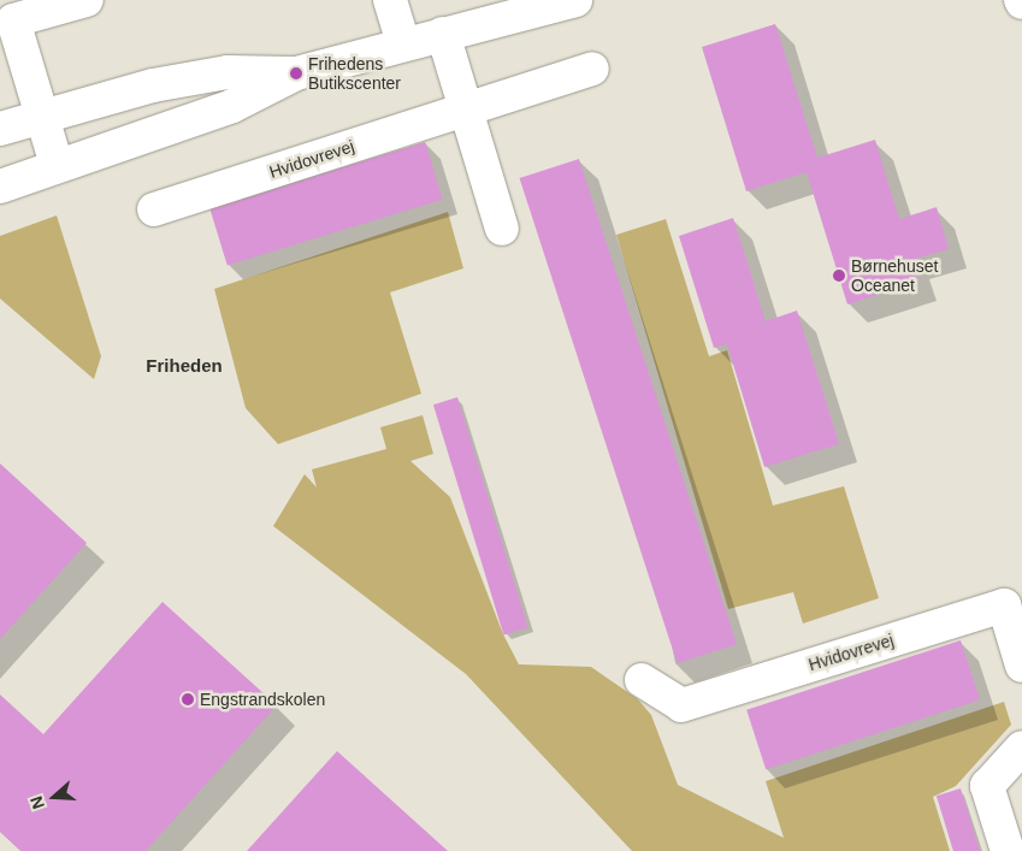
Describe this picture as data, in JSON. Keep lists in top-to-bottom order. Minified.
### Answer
{"streets":{"street":["Hvidovrevej"]},"districts":["Friheden"],"places":["Frihedens Butikscenter","Børnehuset Oceanet","Engstrandskolen"],"north":"left"}
